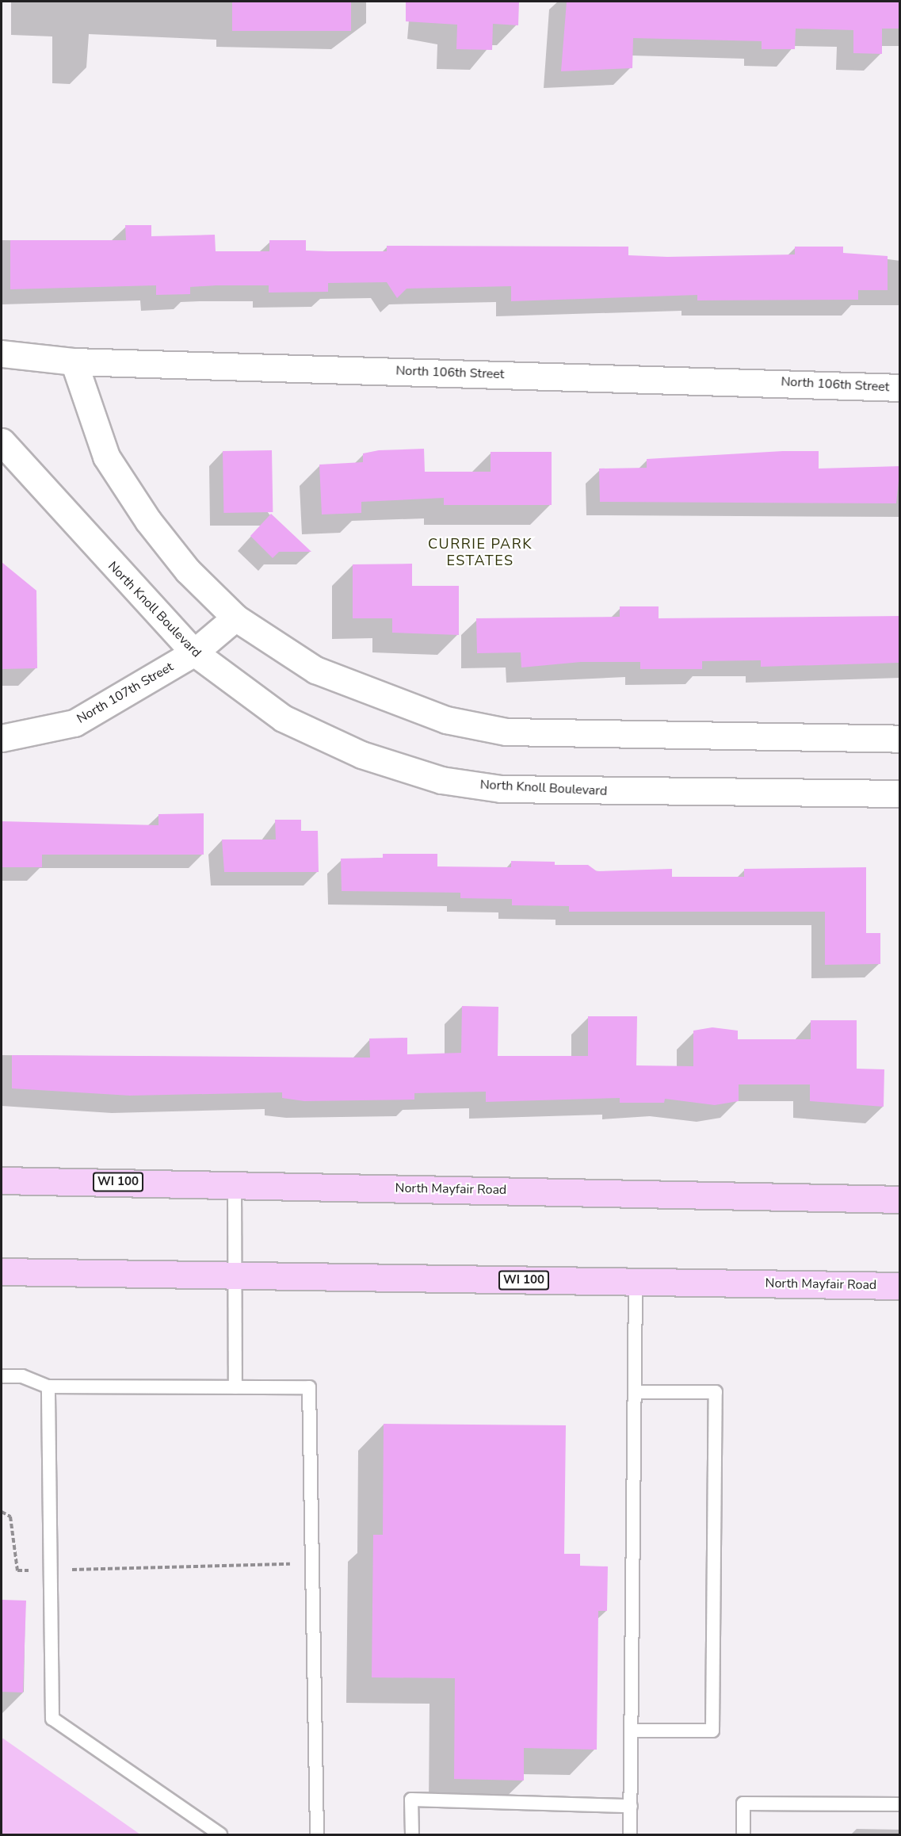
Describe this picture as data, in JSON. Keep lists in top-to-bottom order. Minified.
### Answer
{"streets":{"main road":["WI 100","North Mayfair Road"],"street":["North 106th Street","North Knoll Boulevard","North 107th Street"]},"crossings":[["North Knoll Boulevard","North 107th Street"]],"districts":["CURRIE PARK ESTATES"]}
